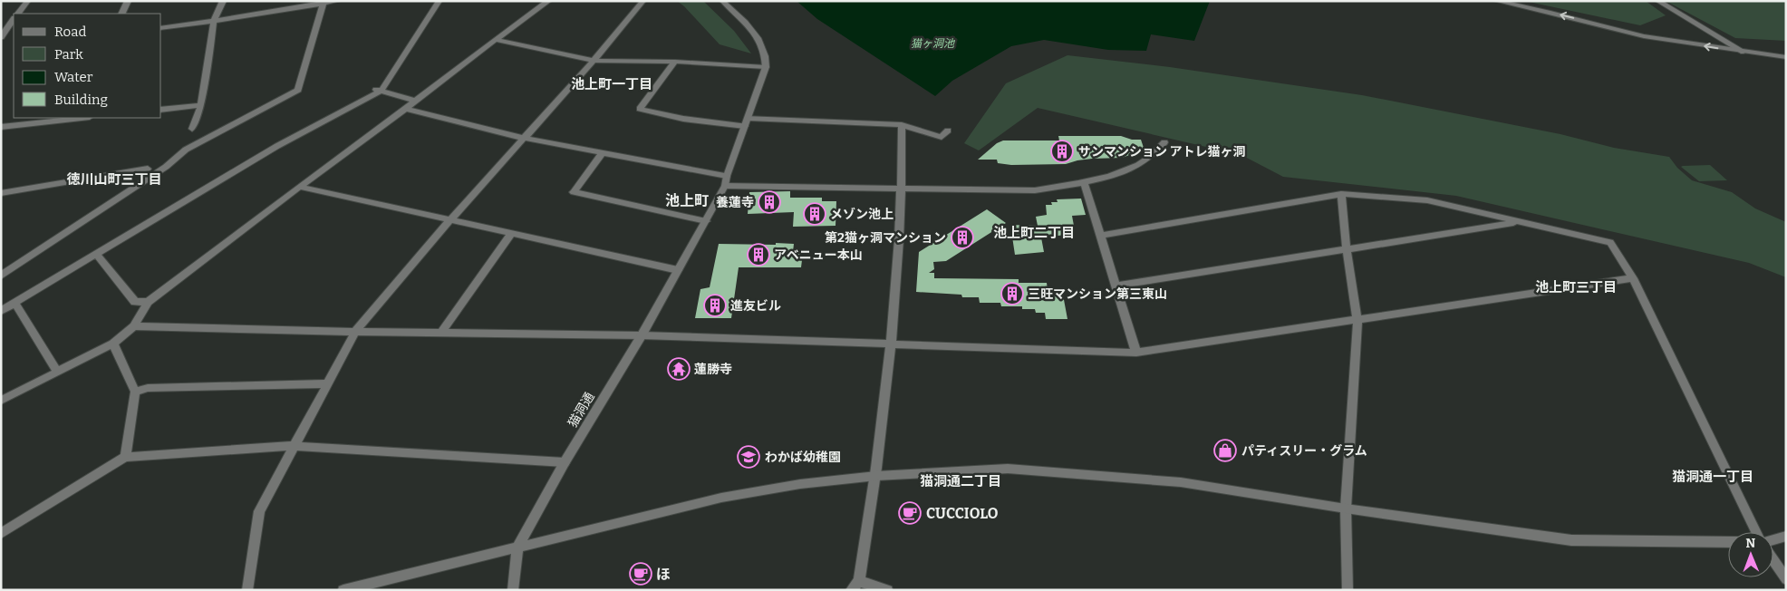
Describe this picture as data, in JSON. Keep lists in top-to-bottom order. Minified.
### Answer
{"streets":{"street":["猫洞通"]},"districts":["池上町一丁目","徳川山町三丁目","池上町","池上町二丁目","池上町三丁目","猫洞通一丁目","猫洞通二丁目"],"water":["猫ヶ洞池"],"places":{"building":["サンマンション アトレ猫ヶ洞","養蓮寺","メゾン池上","第2猫ヶ洞マンション","アベニュー本山","三旺マンション第三東山","進友ビル"],"temple":["蓮勝寺"],"shop":["パティスリー・グラム"],"school or university":["わかば幼稚園"],"cafe":["CUCCIOLO","ほ"]},"legend":["Road","Park","Water","Building"],"north":"top"}
